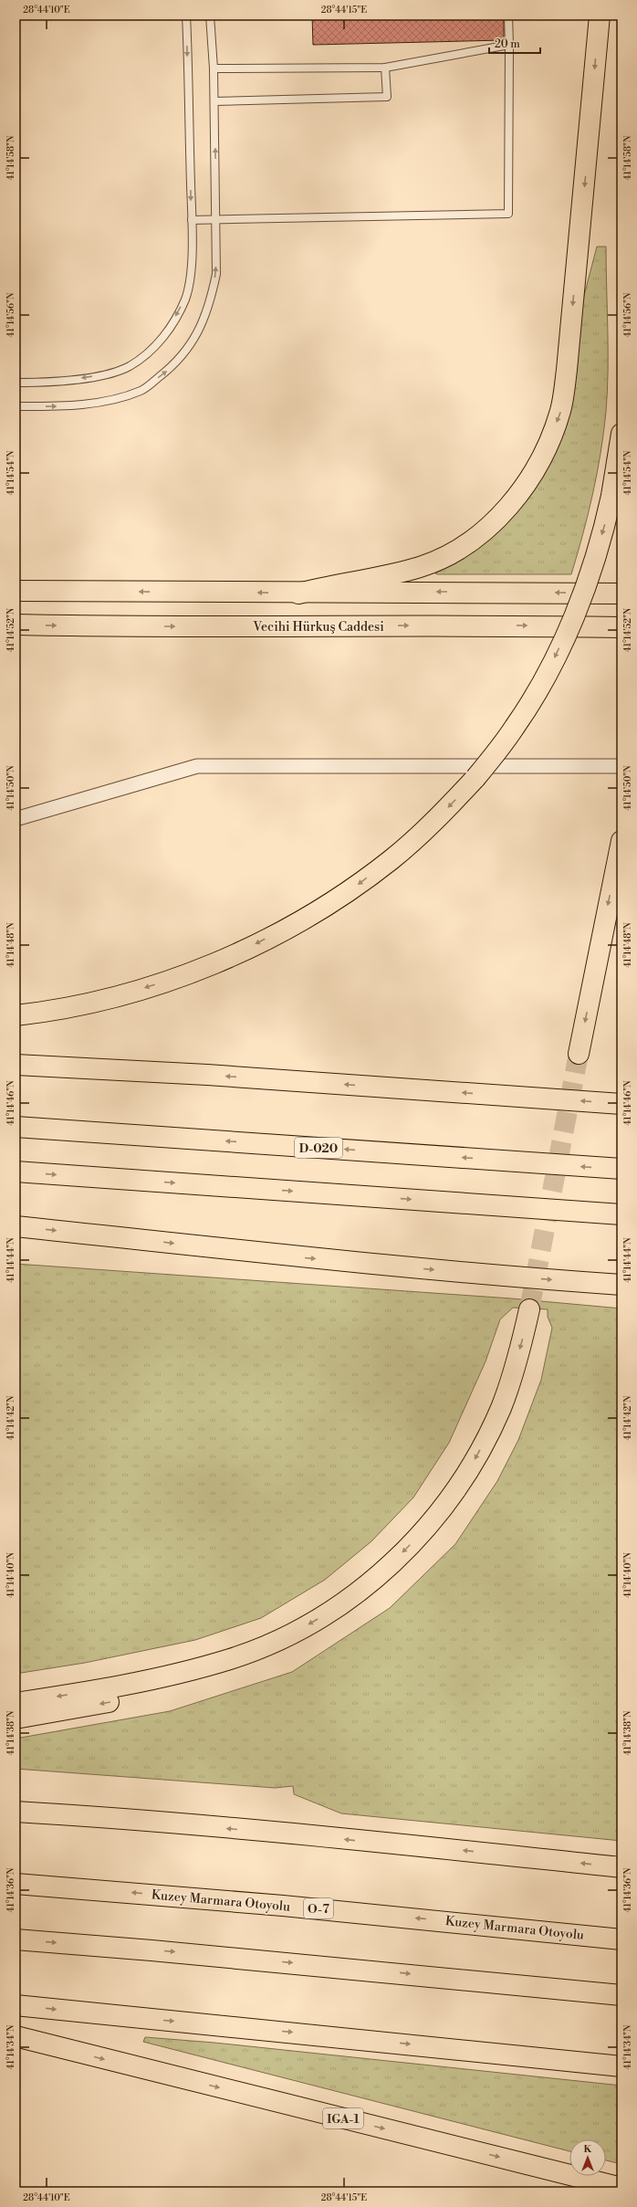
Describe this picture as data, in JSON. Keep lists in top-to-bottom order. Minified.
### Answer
{"streets":{"main road":["Vecihi Hürkuş Caddesi","D-020","Kuzey Marmara Otoyolu","O-7","IGA-1"]},"scale_bar":"20 m","north":"top","coordinates":["28°44'10\"E","28°44'15\"E","41°14'58\"N","41°14'56\"N","41°14'54\"N","41°14'52\"N","41°14'50\"N","41°14'48\"N","41°14'46\"N","41°14'44\"N","41°14'42\"N","41°14'40\"N","41°14'38\"N","41°14'36\"N","41°14'34\"N"]}
